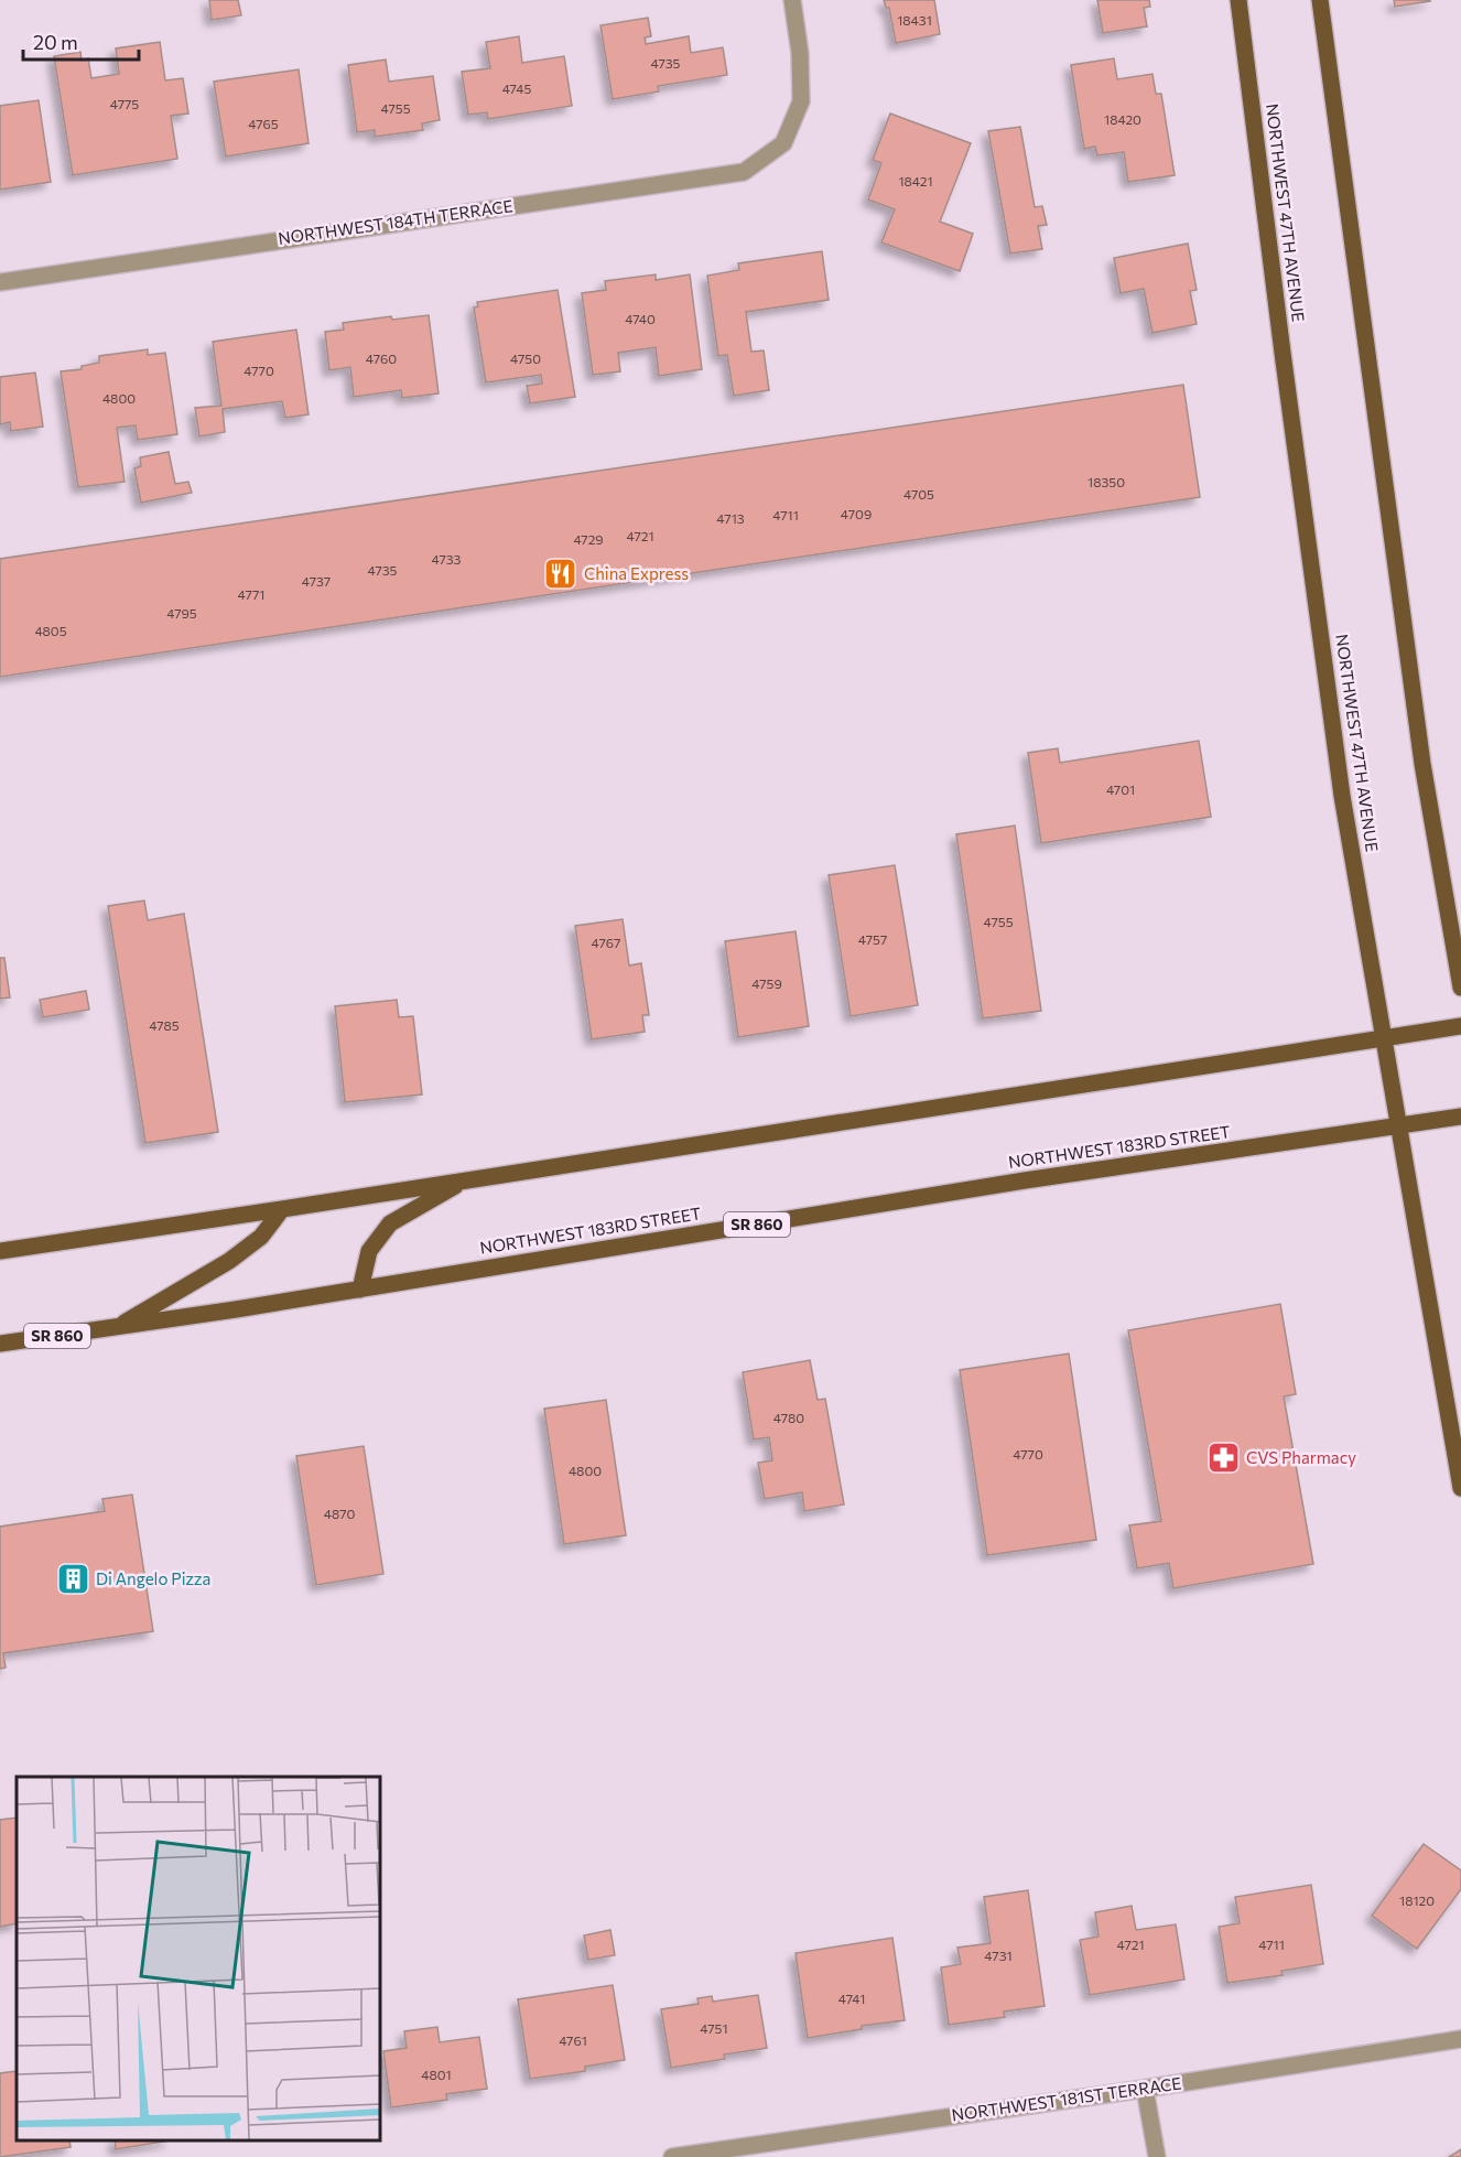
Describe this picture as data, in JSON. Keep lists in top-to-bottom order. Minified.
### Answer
{"streets":{"main road":["NORTHWEST 47TH AVENUE","NORTHWEST 183RD STREET","SR 860"],"street":["NORTHWEST 184TH TERRACE","NORTHWEST 181ST TERRACE"]},"crossings":[["NORTHWEST 47TH AVENUE","NORTHWEST 183RD STREET"]],"places":{"restaurant":["China Express"],"pharmacy":["CVS Pharmacy"],"building":["Di Angelo Pizza"]},"house_numbers":["18431","4735","4745","4775","4755","18420","4765","18421","4740","4760","4750","4770","4800","18350","4705","4709","4711","4713","4721","4729","4733","4735","4737","4771","4795","4805","4701","4755","4757","4767","4759","4785","4780","4770","4800","4870","18120","4721","4711","4731","4741","4751","4761","4801"],"scale_bar":"20 m"}
